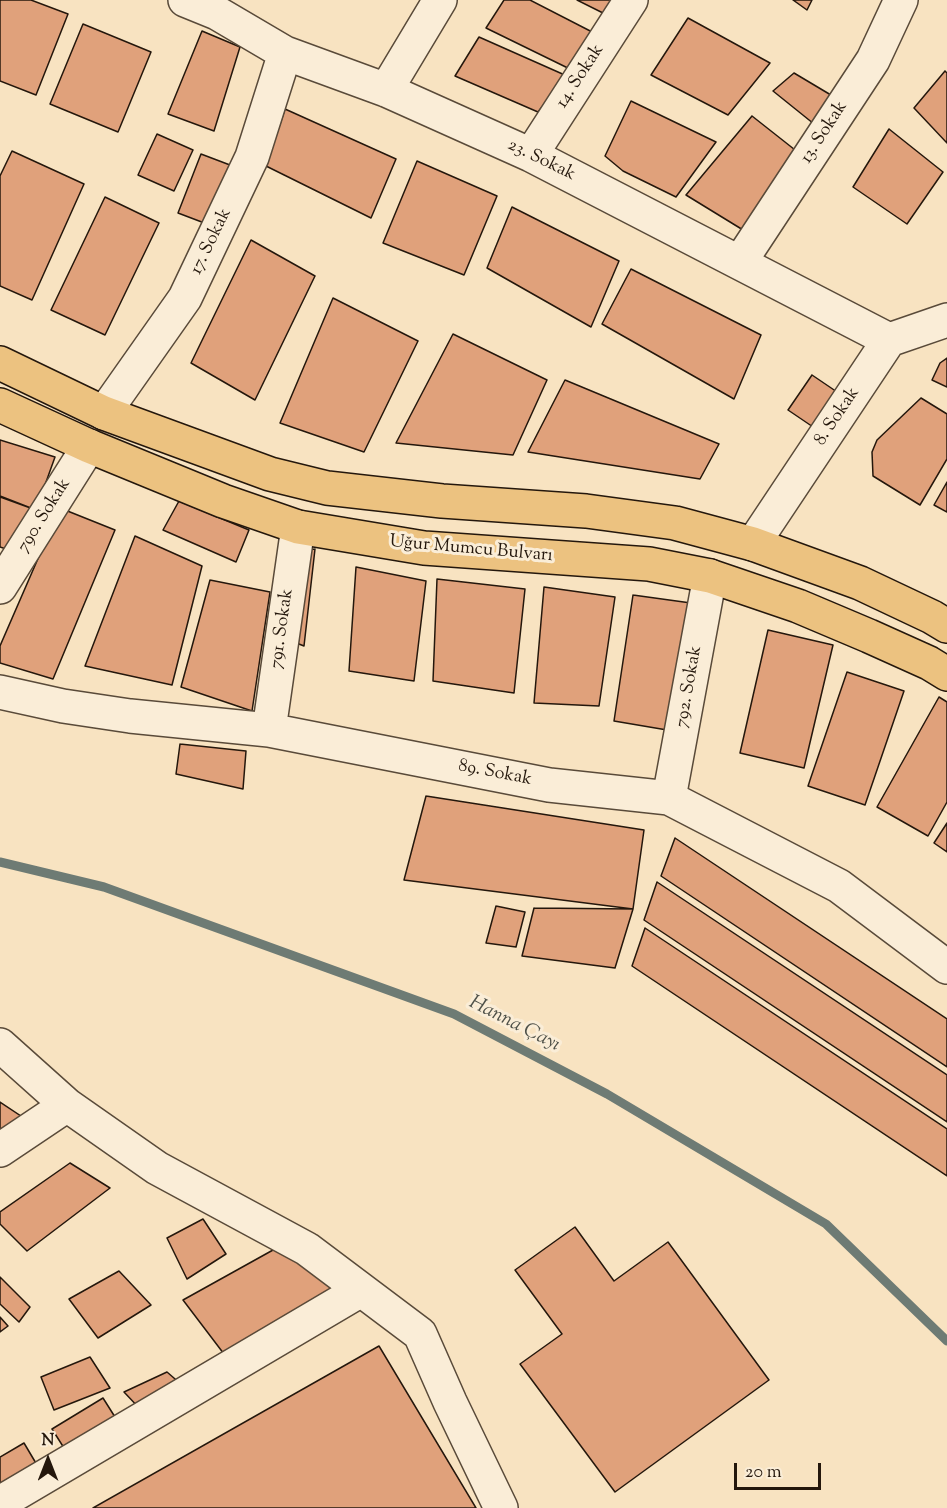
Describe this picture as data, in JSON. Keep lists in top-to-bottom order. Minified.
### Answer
{"streets":{"main road":["Uğur Mumcu Bulvarı"],"street":["14. Sokak","13. Sokak","23. Sokak","17. Sokak","8. Sokak","790. Sokak","791. Sokak","792. Sokak","89. Sokak"]},"crossings":[["14. Sokak","23. Sokak"],["13. Sokak","23. Sokak"],["23. Sokak","17. Sokak"],["23. Sokak","8. Sokak"],["790. Sokak","Uğur Mumcu Bulvarı"],["Uğur Mumcu Bulvarı","791. Sokak"],["Uğur Mumcu Bulvarı","792. Sokak"],["791. Sokak","89. Sokak"],["792. Sokak","89. Sokak"]],"water":["Hanna Çayı"],"scale_bar":"20 m","north":"top"}
